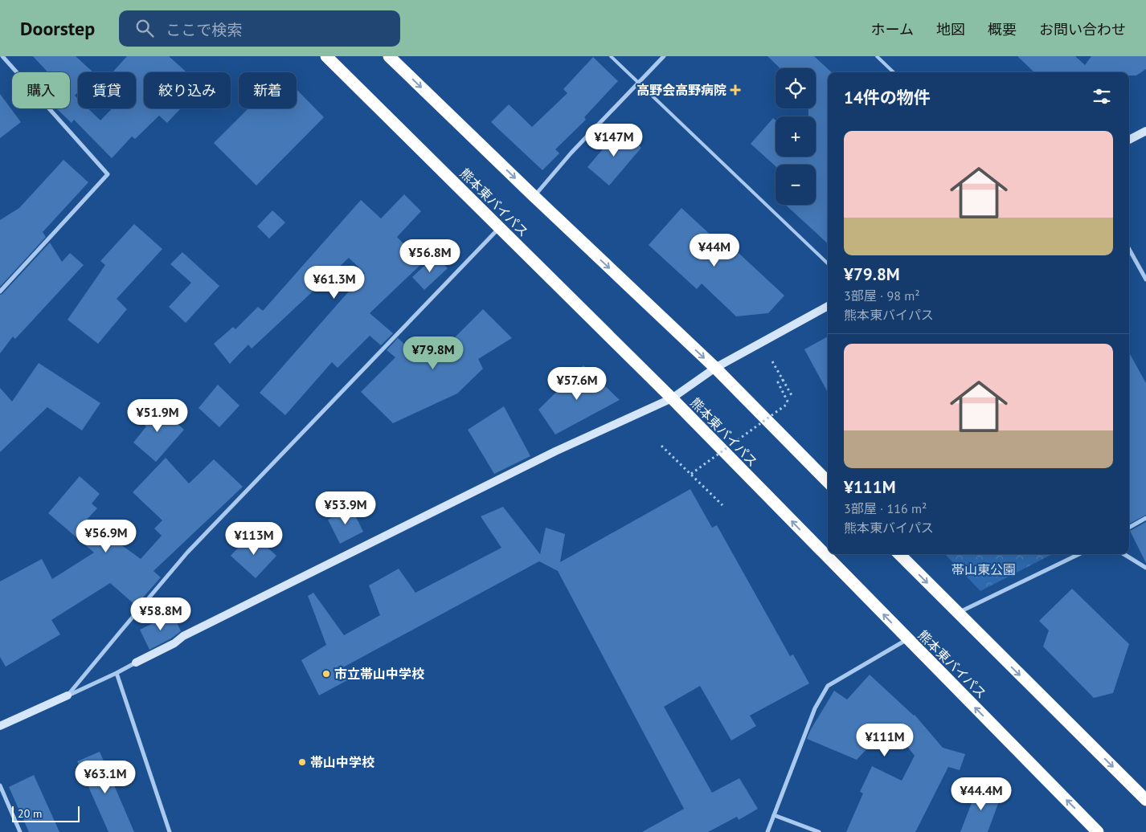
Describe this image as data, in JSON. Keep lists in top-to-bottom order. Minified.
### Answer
{"streets":{"highway":["熊本東バイパス"]},"parks":["帯山東公園"],"places":{"health":["高野会高野病院"],"other":["市立帯山中学校","帯山中学校"]},"scale_bar":"20 m","page":{"header":"Doorstep","search":"ここで検索","nav":["ホーム","地図","概要","お問い合わせ"],"map_buttons":["+","−"],"chip":["購入","賃貸","絞り込み","新着"],"heading":"14件の物件","list":[{"name":"¥79.8M","note":"3部屋 · 98 m² · 熊本東バイパス"},{"name":"¥111M","note":"3部屋 · 116 m² · 熊本東バイパス"}],"price":["¥147M","¥44M","¥56.8M","¥61.3M","¥79.8M","¥57.6M","¥51.9M","¥53.9M","¥56.9M","¥113M","¥58.8M","¥111M","¥63.1M","¥44.4M"],"scale":"20 m"}}
